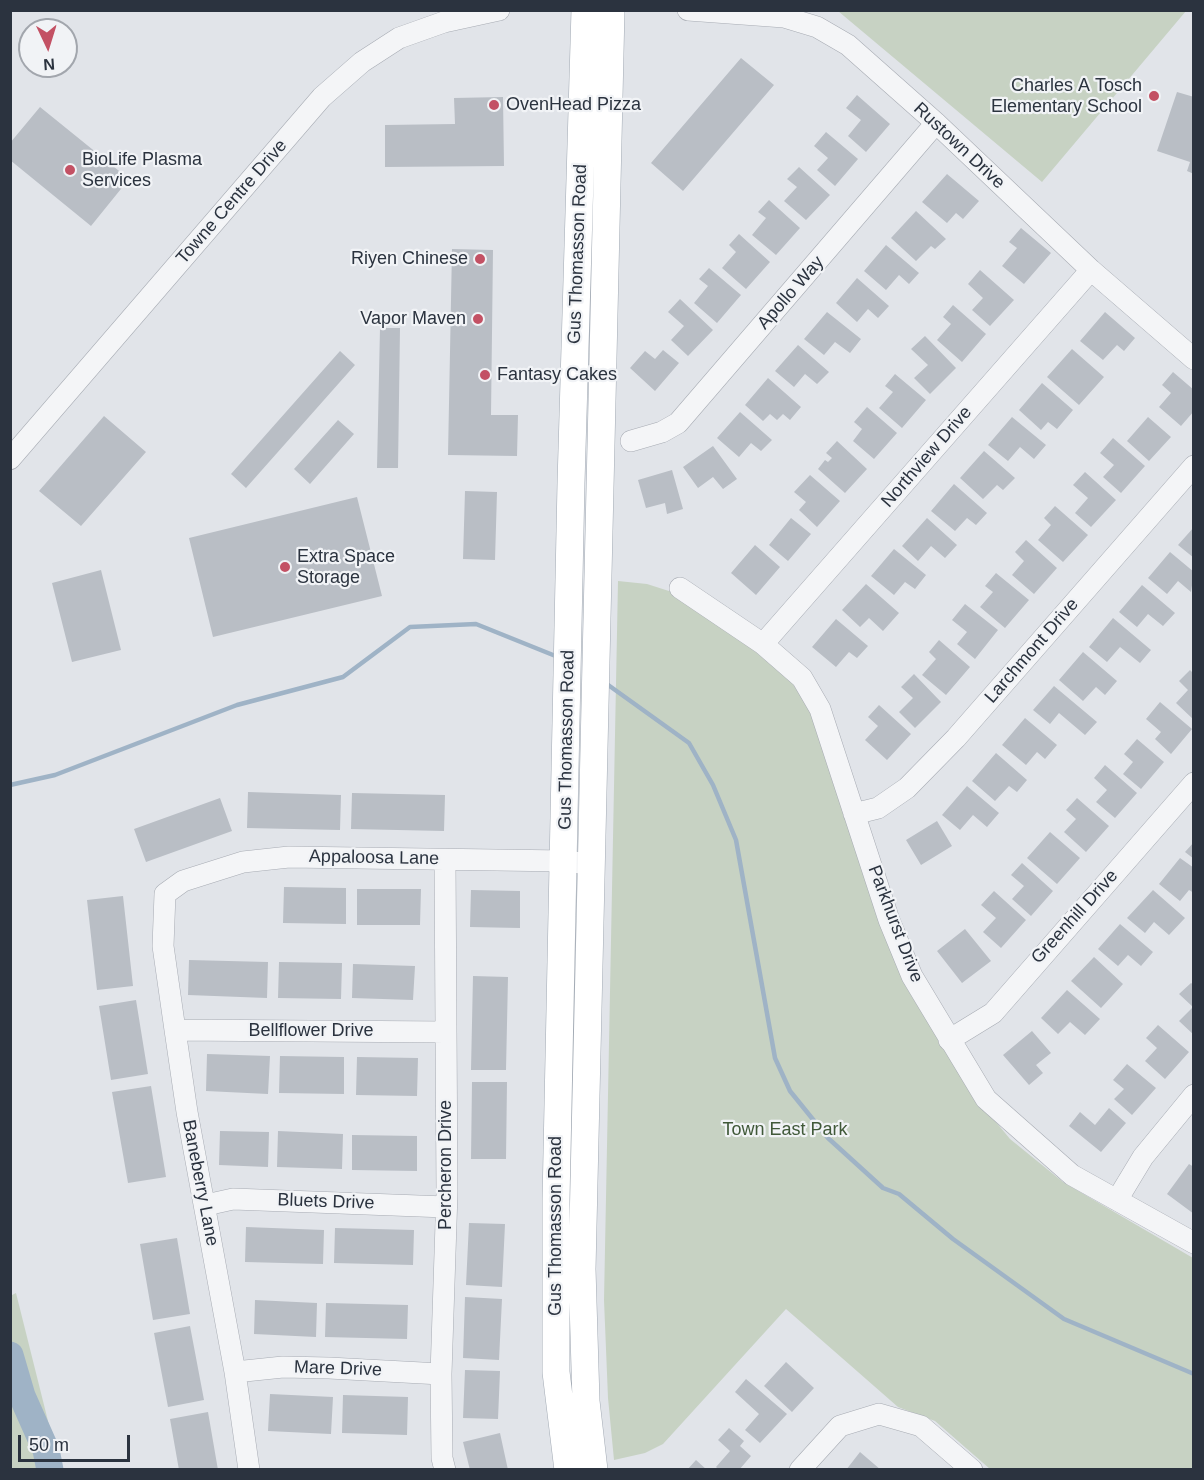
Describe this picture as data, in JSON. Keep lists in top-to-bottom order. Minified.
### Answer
{"streets":{"main road":["Gus Thomasson Road"],"street":["Rustown Drive","Towne Centre Drive","Apollo Way","Northview Drive","Larchmont Drive","Appaloosa Lane","Greenhill Drive","Parkhurst Drive","Bellflower Drive","Percheron Drive","Baneberry Lane","Bluets Drive","Mare Drive"]},"crossings":[["Rustown Drive","Apollo Way"],["Rustown Drive","Northview Drive"],["Gus Thomasson Road","Appaloosa Lane"],["Northview Drive","Parkhurst Drive"],["Larchmont Drive","Parkhurst Drive"],["Appaloosa Lane","Percheron Drive"],["Appaloosa Lane","Baneberry Lane"],["Greenhill Drive","Parkhurst Drive"],["Bellflower Drive","Percheron Drive"],["Bellflower Drive","Baneberry Lane"],["Percheron Drive","Bluets Drive"],["Percheron Drive","Mare Drive"],["Baneberry Lane","Bluets Drive"],["Baneberry Lane","Mare Drive"]],"parks":["Town East Park"],"places":["Charles A Tosch Elementary School","OvenHead Pizza","BioLife Plasma Services","Riyen Chinese","Vapor Maven","Fantasy Cakes","Extra Space Storage"],"scale_bar":"50 m","north":"bottom"}
